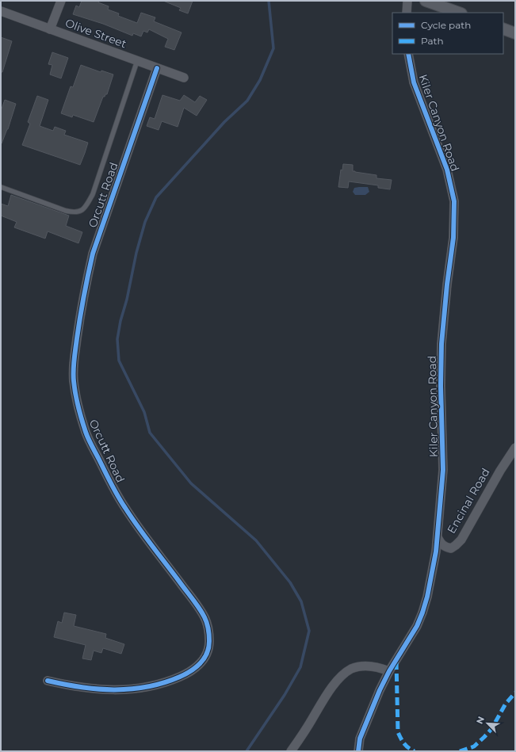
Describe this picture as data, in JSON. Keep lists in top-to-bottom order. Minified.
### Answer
{"streets":{"street":["Olive Street","Kiler Canyon Road","Orcutt Road","Encinal Road"]},"crossings":[["Olive Street","Orcutt Road"],["Kiler Canyon Road","Encinal Road"]],"legend":["Cycle path","Path"],"north":"top left"}
